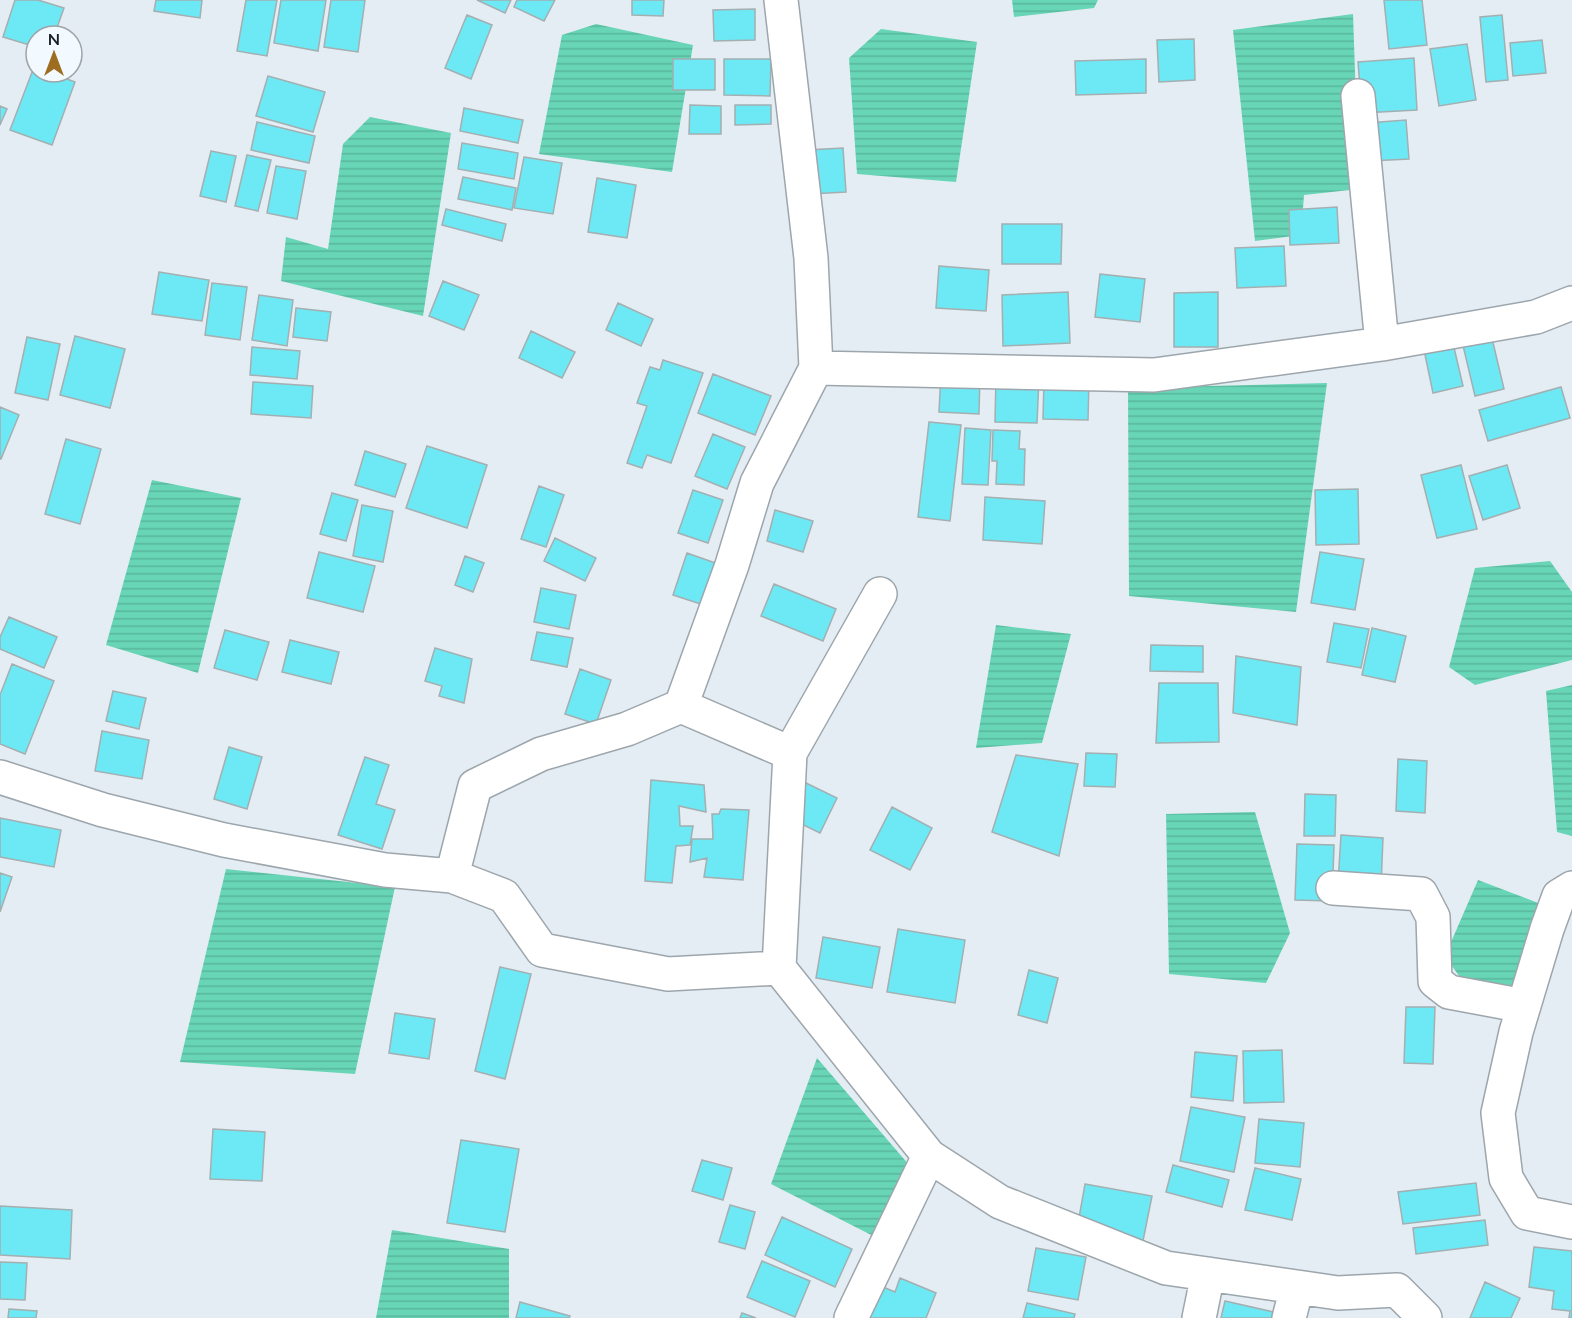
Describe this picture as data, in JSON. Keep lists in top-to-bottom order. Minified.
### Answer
{"north":"top"}
